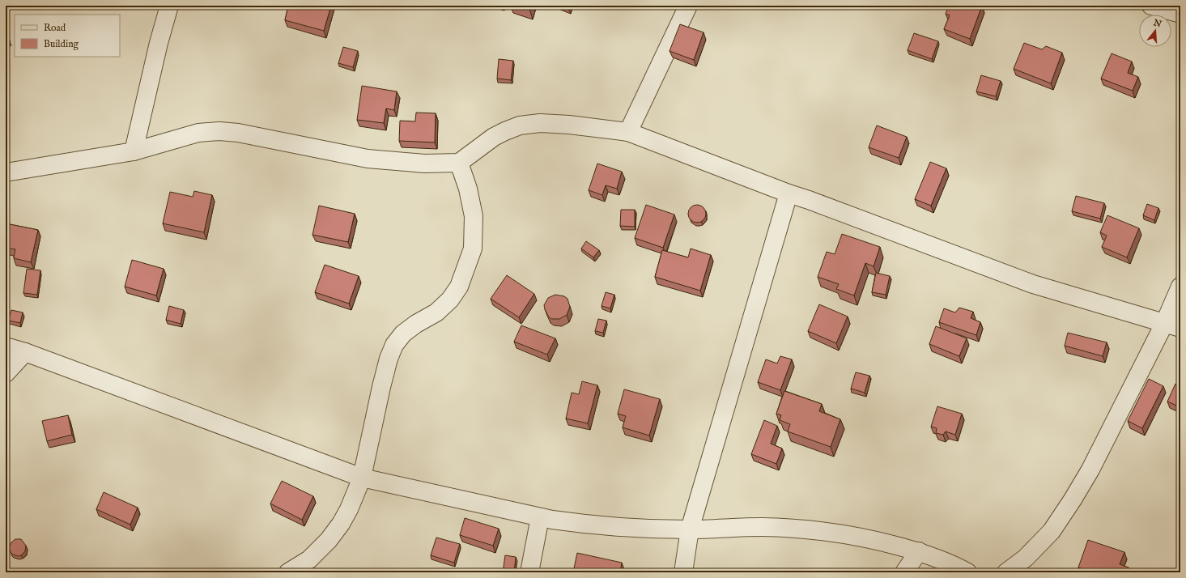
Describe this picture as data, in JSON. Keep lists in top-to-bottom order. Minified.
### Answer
{"legend":["Road","Building"],"north":"top"}
